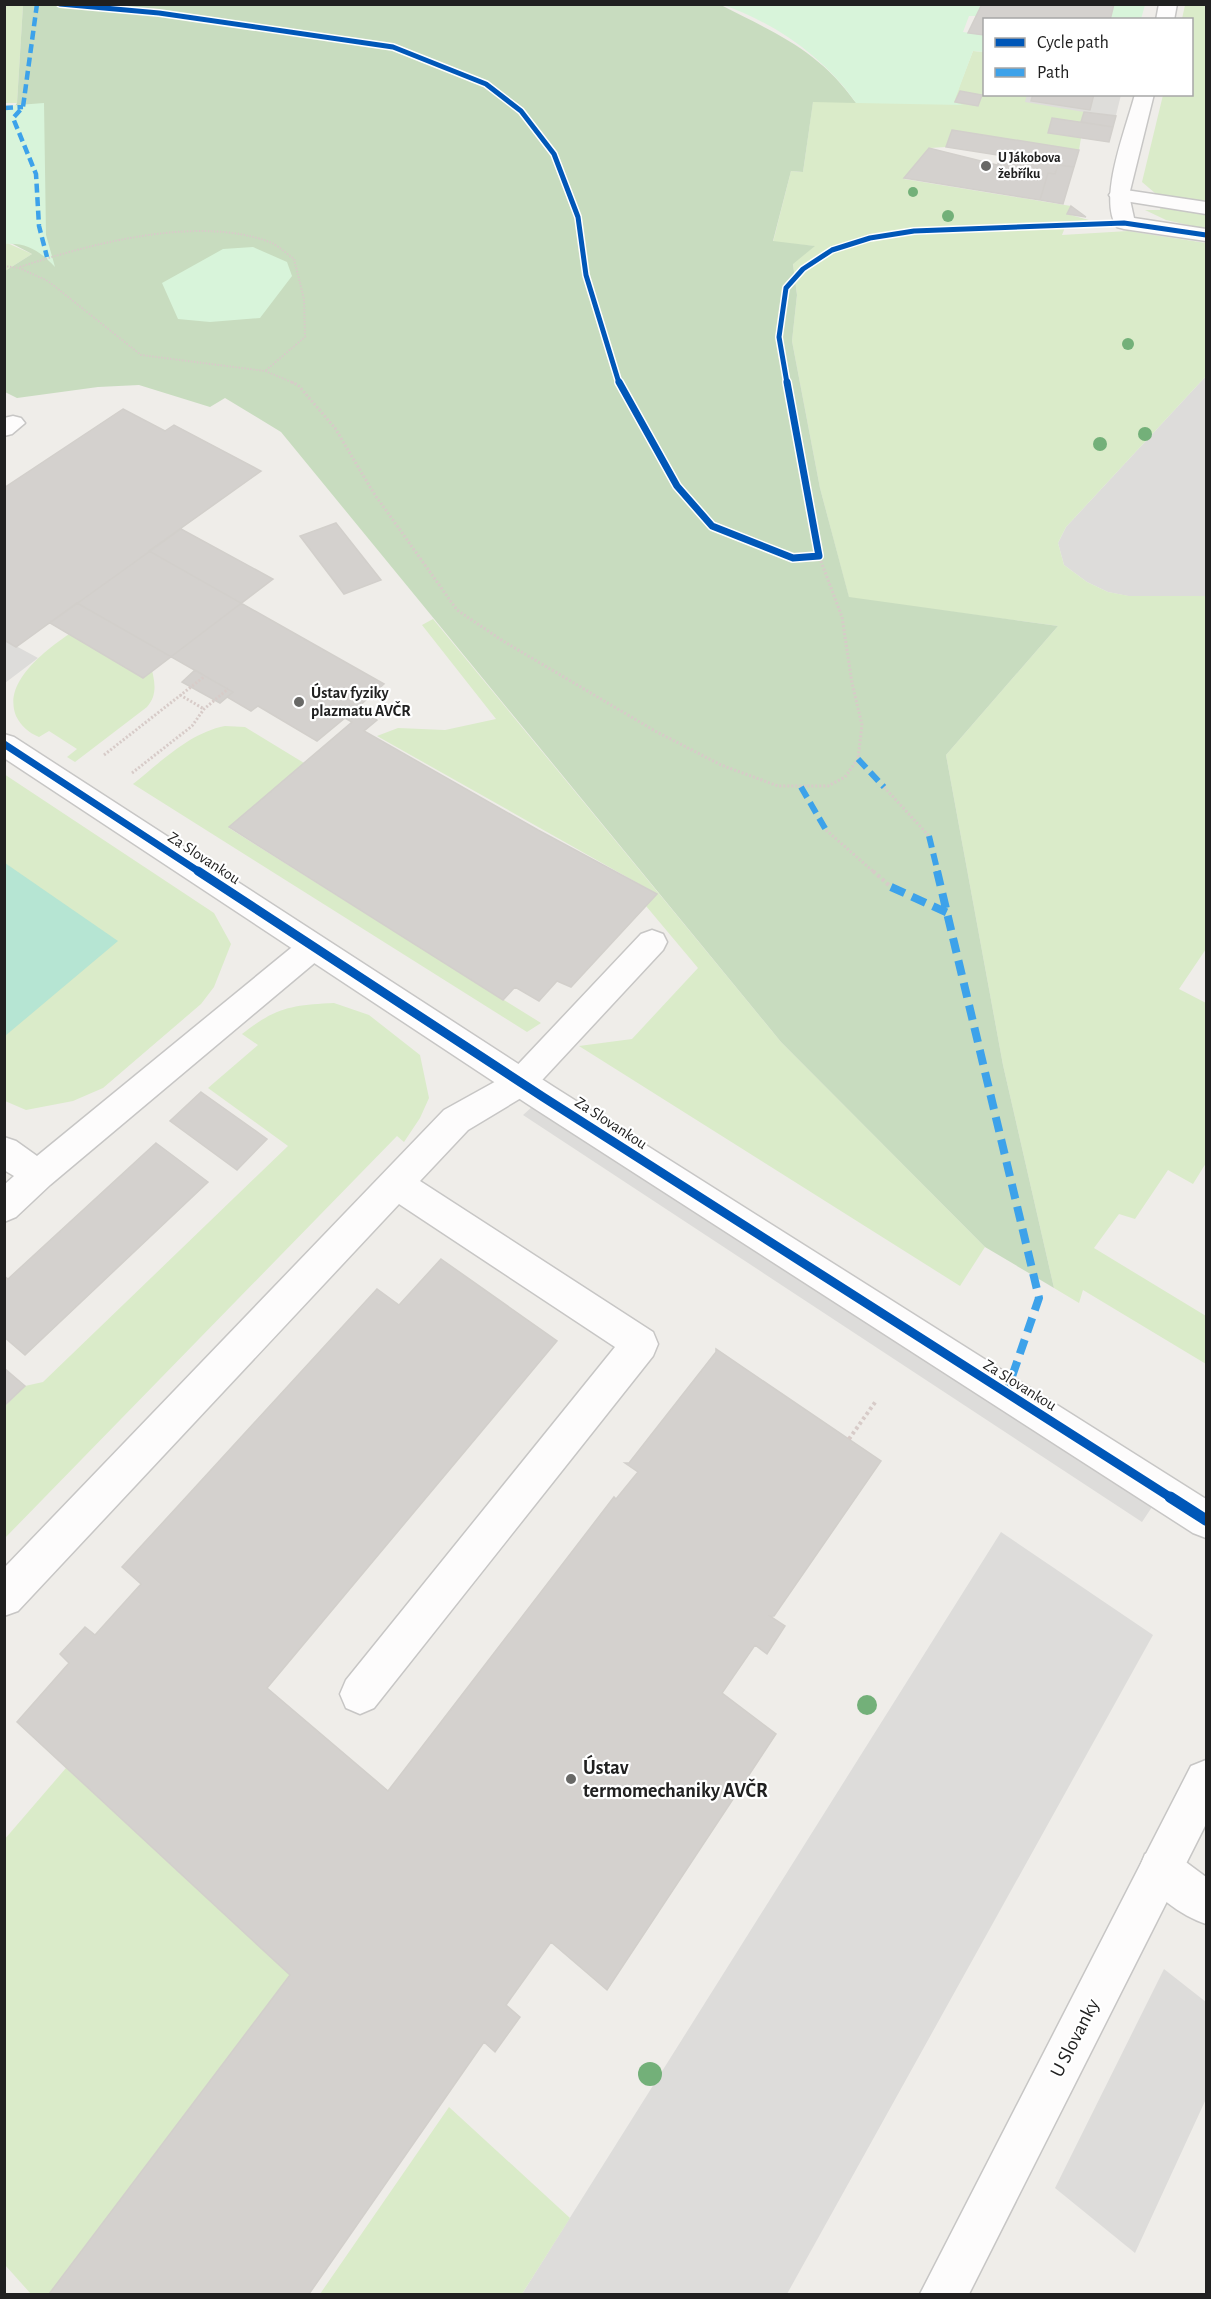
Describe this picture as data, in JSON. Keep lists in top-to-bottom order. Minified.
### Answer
{"streets":{"street":["Za Slovankou","U Slovanky"]},"places":["U Jákobova žebříku","Ústav fyziky plazmatu AVČR","Ústav termomechaniky AVČR"],"legend":["Cycle path","Path"]}
